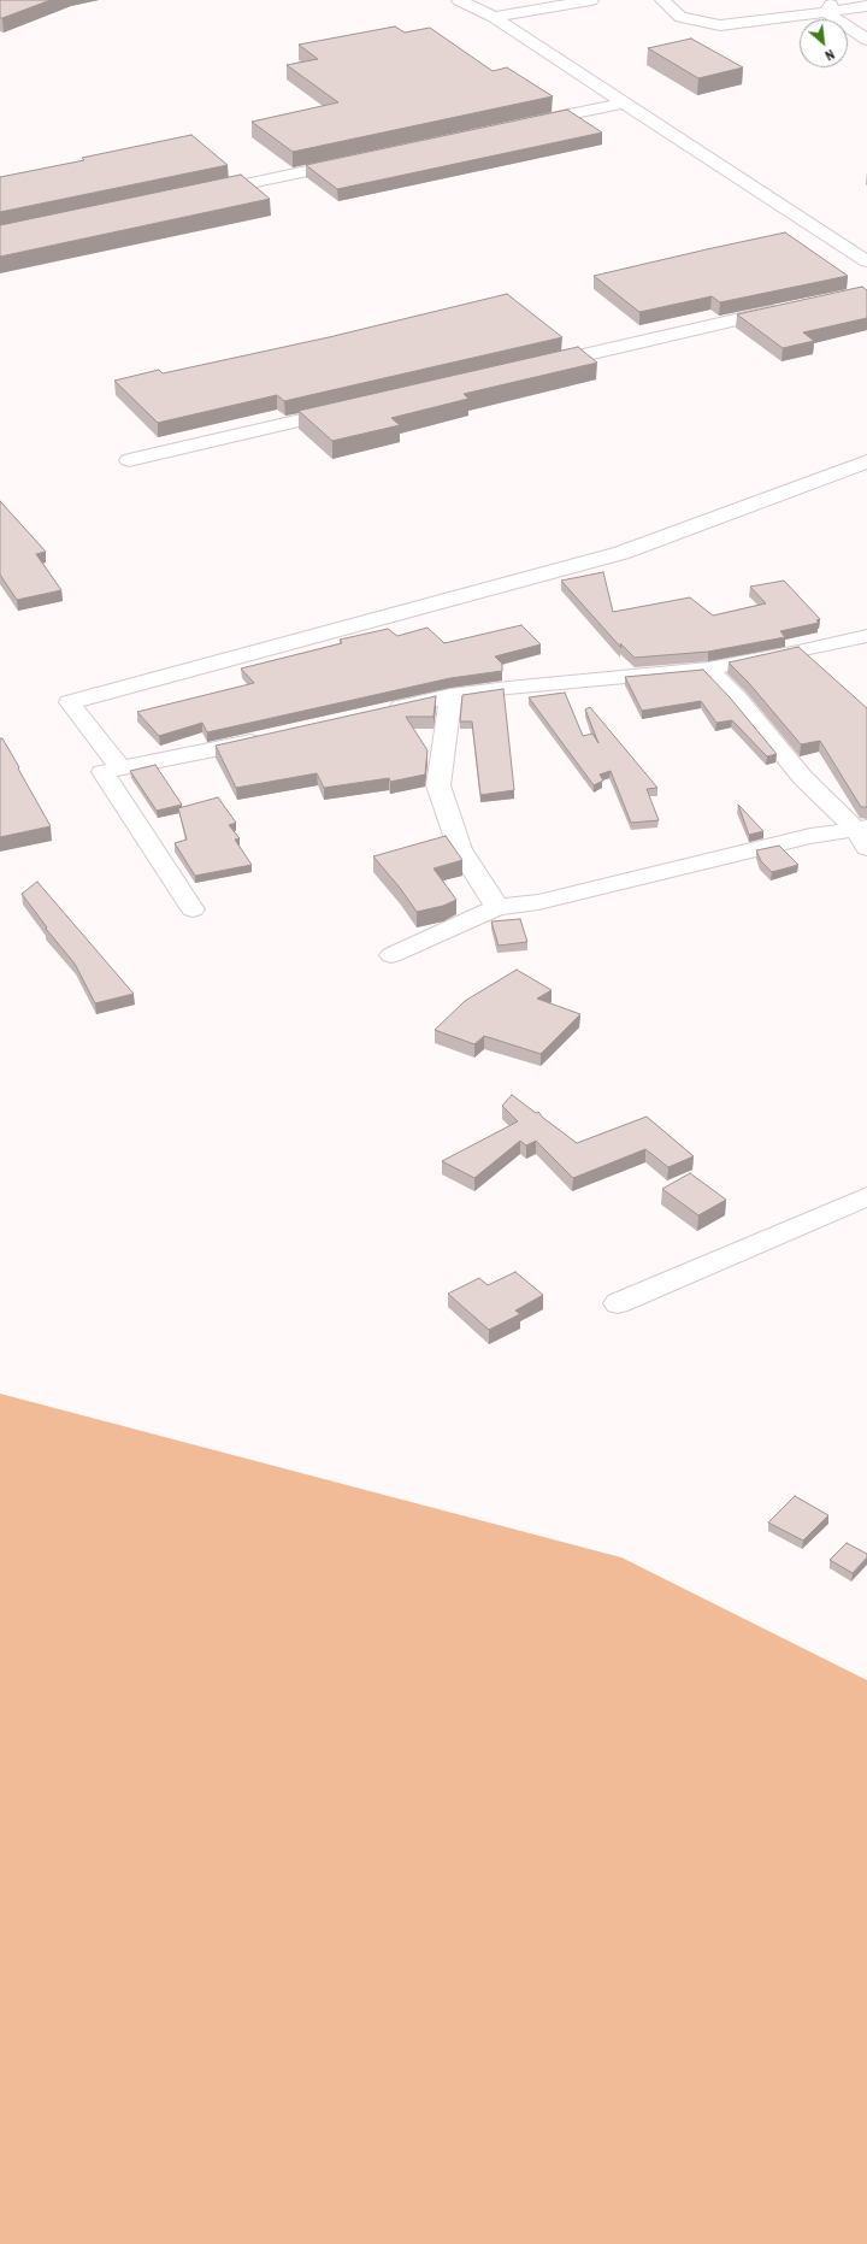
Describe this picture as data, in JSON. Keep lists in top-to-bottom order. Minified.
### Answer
{"north":"bottom right"}
